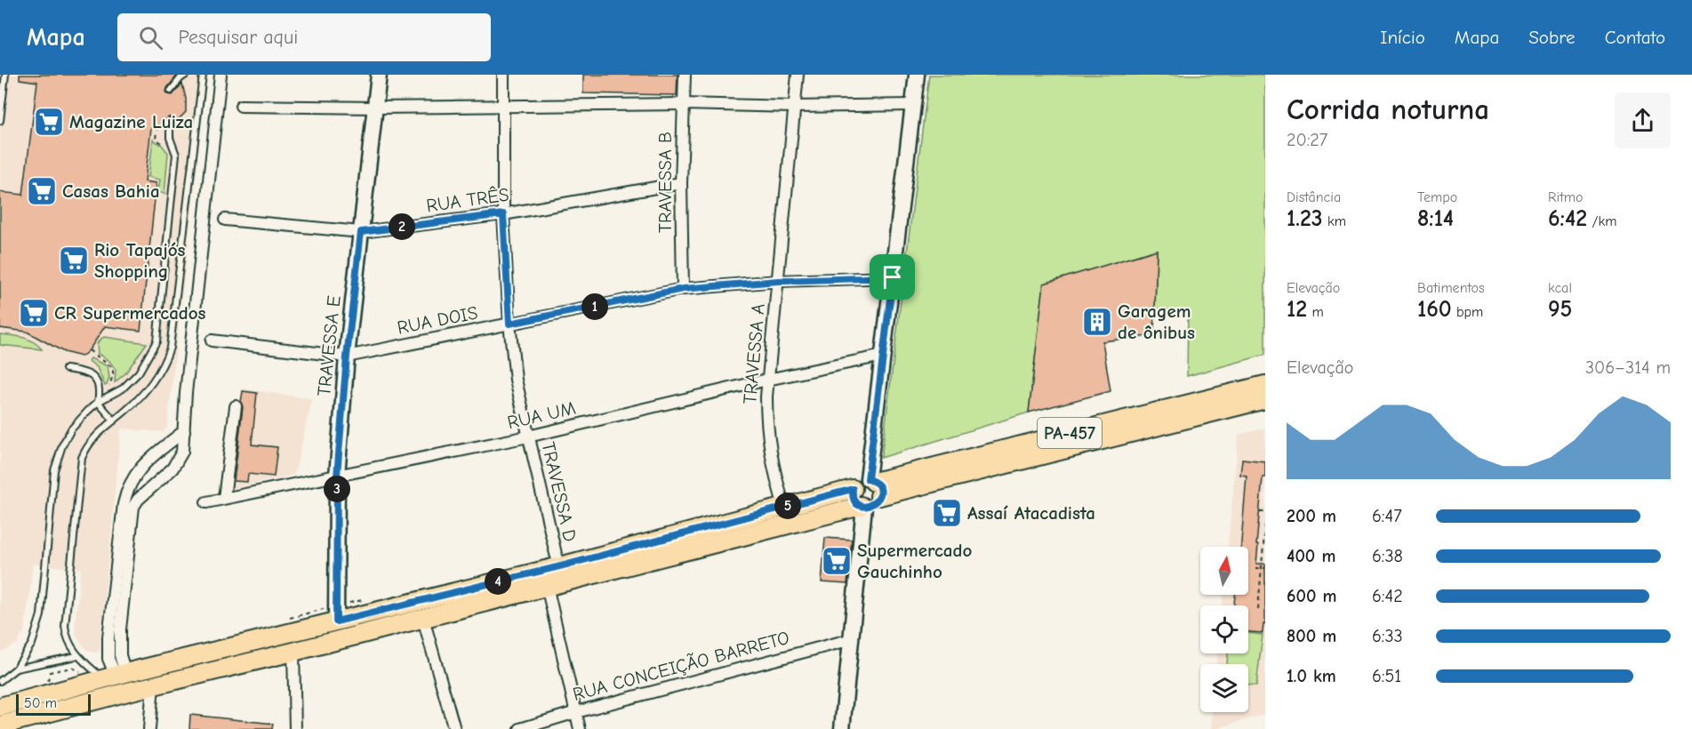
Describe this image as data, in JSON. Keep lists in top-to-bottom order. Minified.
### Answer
{"streets":{"main road":["PA-457"],"street":["TRAVESSA B","RUA TRÊS","RUA DOIS","TRAVESSA E","TRAVESSA A","RUA UM","TRAVESSA D","RUA CONCEIÇÃO BARRETO"]},"crossings":[["TRAVESSA B","RUA TRÊS"],["TRAVESSA B","RUA DOIS"],["RUA TRÊS","TRAVESSA E"],["RUA TRÊS","TRAVESSA D"],["RUA DOIS","TRAVESSA E"],["RUA DOIS","TRAVESSA A"],["RUA DOIS","TRAVESSA D"],["TRAVESSA E","RUA UM"],["TRAVESSA E","PA-457"],["TRAVESSA A","RUA UM"],["TRAVESSA A","PA-457"],["RUA UM","TRAVESSA D"],["PA-457","TRAVESSA D"]],"places":{"supermarket":["Magazine Luiza","Casas Bahia","Rio Tapajós Shopping","CR Supermercados","Assaí Atacadista","Supermercado Gauchinho"],"building":["Garagem de ônibus"]},"scale_bar":"50 m","north":"top","page":{"header":"Mapa","search":"Pesquisar aqui","nav":["Início","Mapa","Sobre","Contato"],"heading":["Corrida noturna","20:27"],"stats":[["Distância","1.23 km"],["Tempo","8:14"],["Ritmo","6:42 /km"],["Elevação","12 m"],["Batimentos","160 bpm"],["kcal","95"]],"pins":["2","1","3","5","4"],"chart":["Elevação","306–314 m"],"list":[{"name":"200 m","note":"6:47"},{"name":"400 m","note":"6:38"},{"name":"600 m","note":"6:42"},{"name":"800 m","note":"6:33"},{"name":"1.0 km","note":"6:51"}],"scale":"50 m"}}
